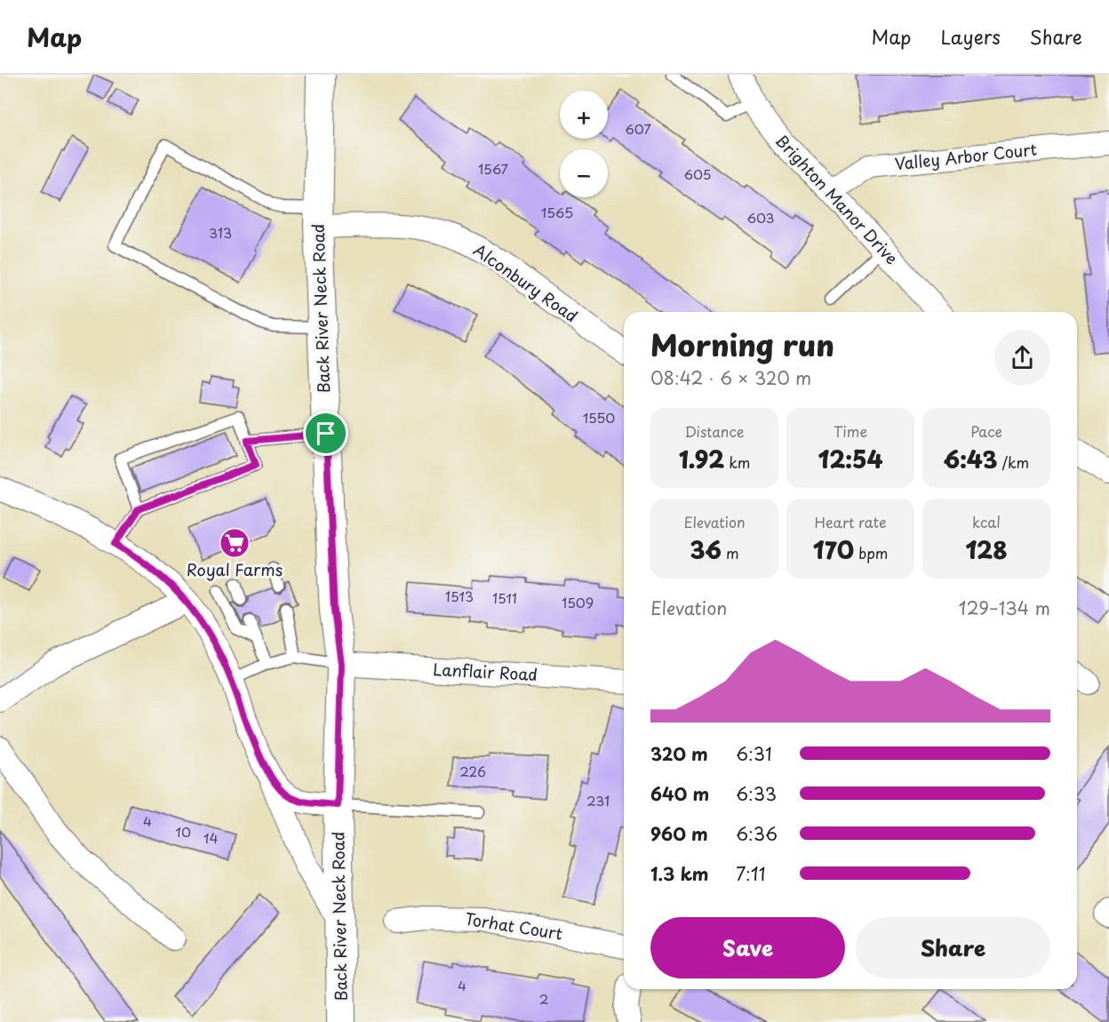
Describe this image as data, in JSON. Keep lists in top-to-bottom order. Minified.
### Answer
{"streets":{"street":["Valley Arbor Court","Brighton Manor Drive","Alconbury Road","Back River Neck Road","Lanflair Road","Torhat Court"]},"crossings":[["Valley Arbor Court","Brighton Manor Drive"],["Alconbury Road","Back River Neck Road"],["Back River Neck Road","Lanflair Road"]],"places":{"supermarket":["Royal Farms"]},"house_numbers":["607","1567","605","1565","603","313","1550","1513","1511","1509","226","231","4","10","14","4","2"],"page":{"header":"Map","nav":["Map","Layers","Share"],"map_buttons":["+","−"],"heading":["Morning run","08:42 · 6 × 320 m"],"stats":[["Distance","1.92 km"],["Time","12:54"],["Pace","6:43 /km"],["Elevation","36 m"],["Heart rate","170 bpm"],["kcal","128"]],"chart":["Elevation","129–134 m"],"list":[{"name":"320 m","note":"6:31"},{"name":"640 m","note":"6:33"},{"name":"960 m","note":"6:36"},{"name":"1.3 km","note":"7:11"}],"buttons":["Save","Share"]}}
